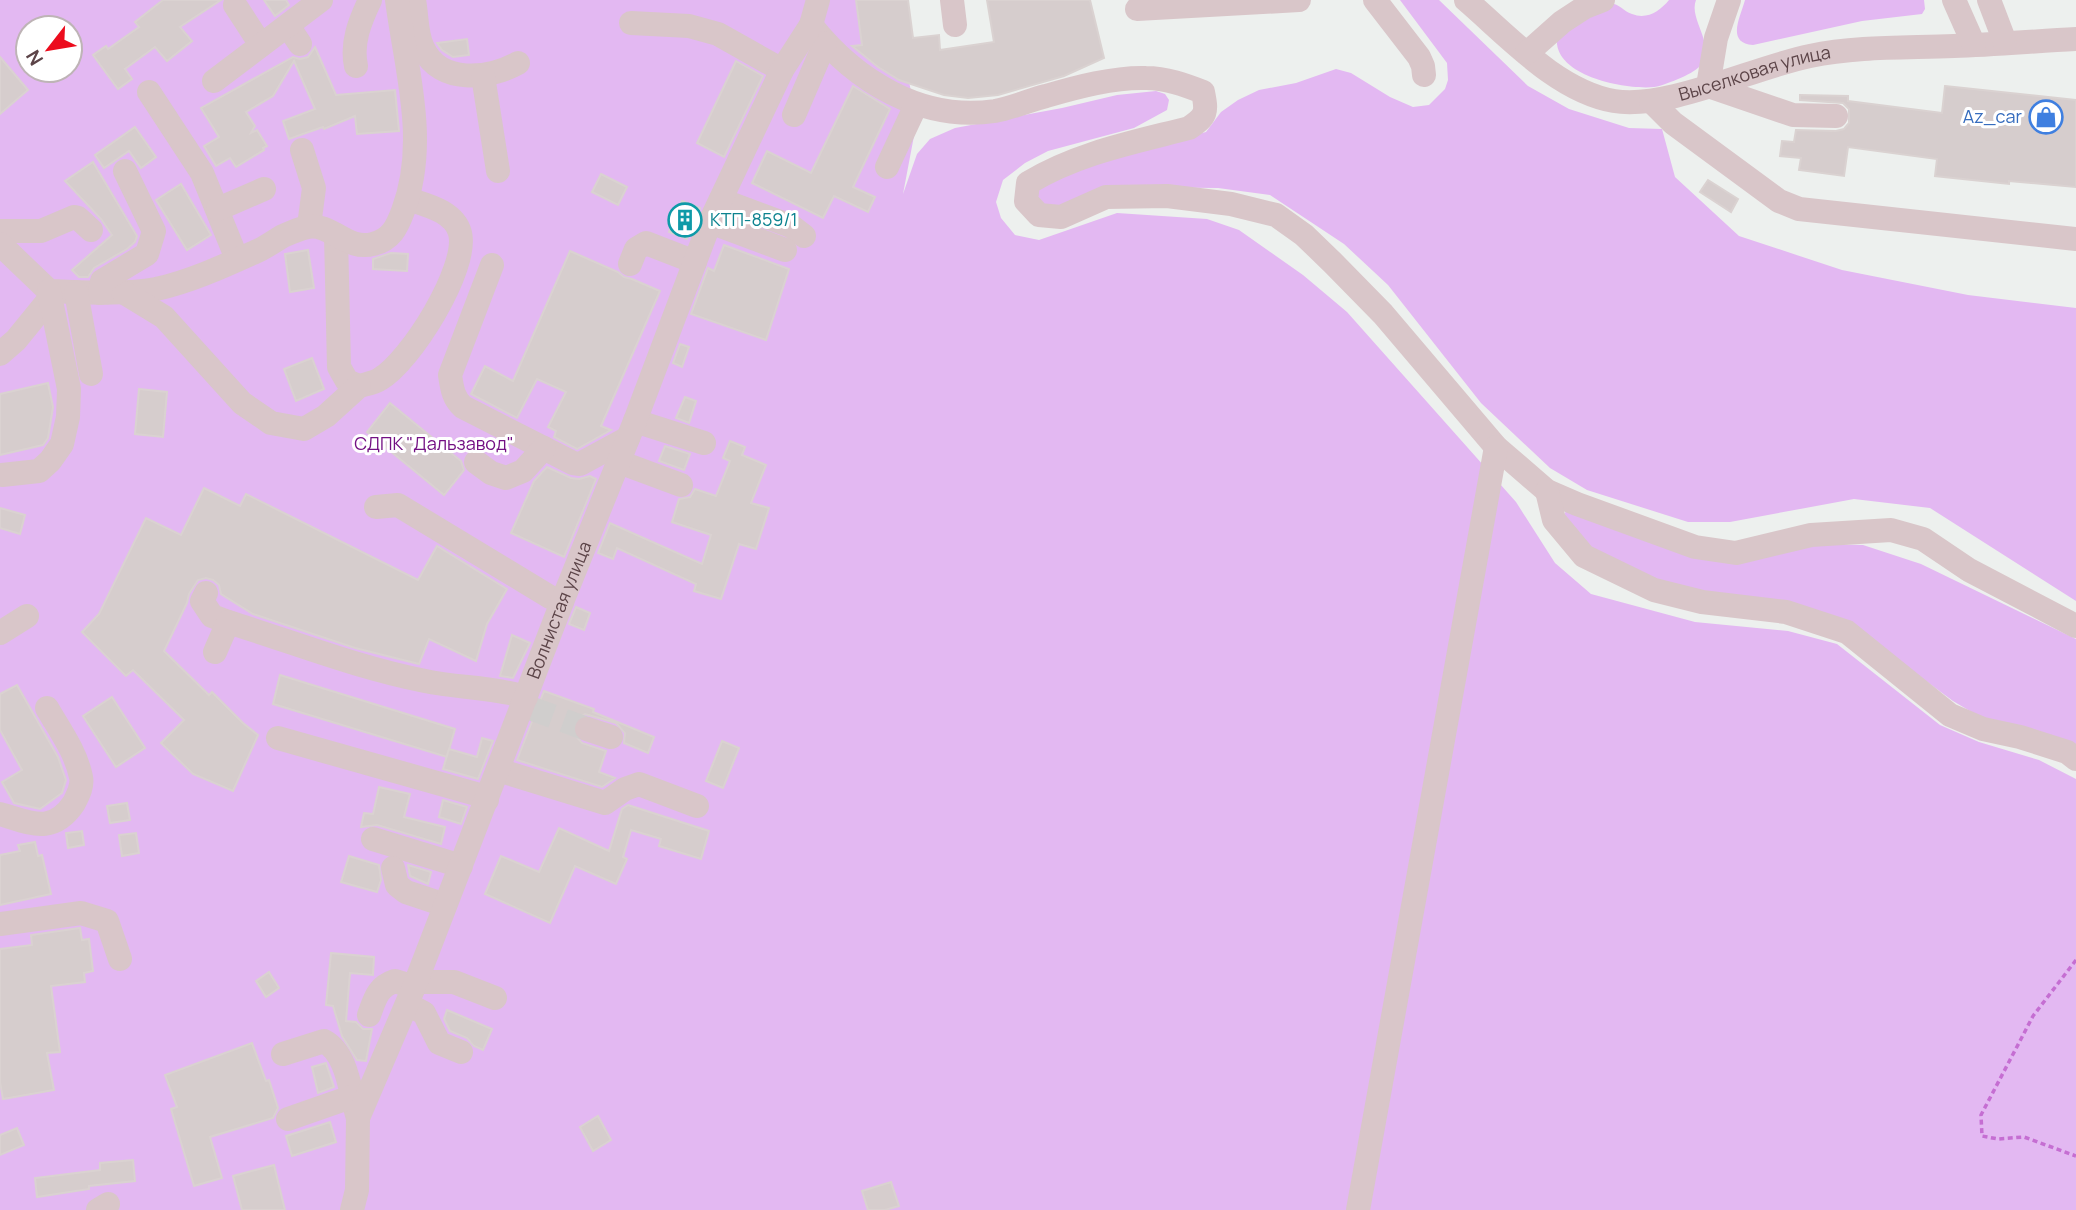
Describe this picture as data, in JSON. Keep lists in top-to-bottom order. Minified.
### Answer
{"streets":{"street":["Выселковая улица","Волнистая улица"]},"parks":["СДПК \"Дальзавод\""],"places":{"shop":["Az_car"],"building":["КТП-859/1"]},"north":"bottom left"}
